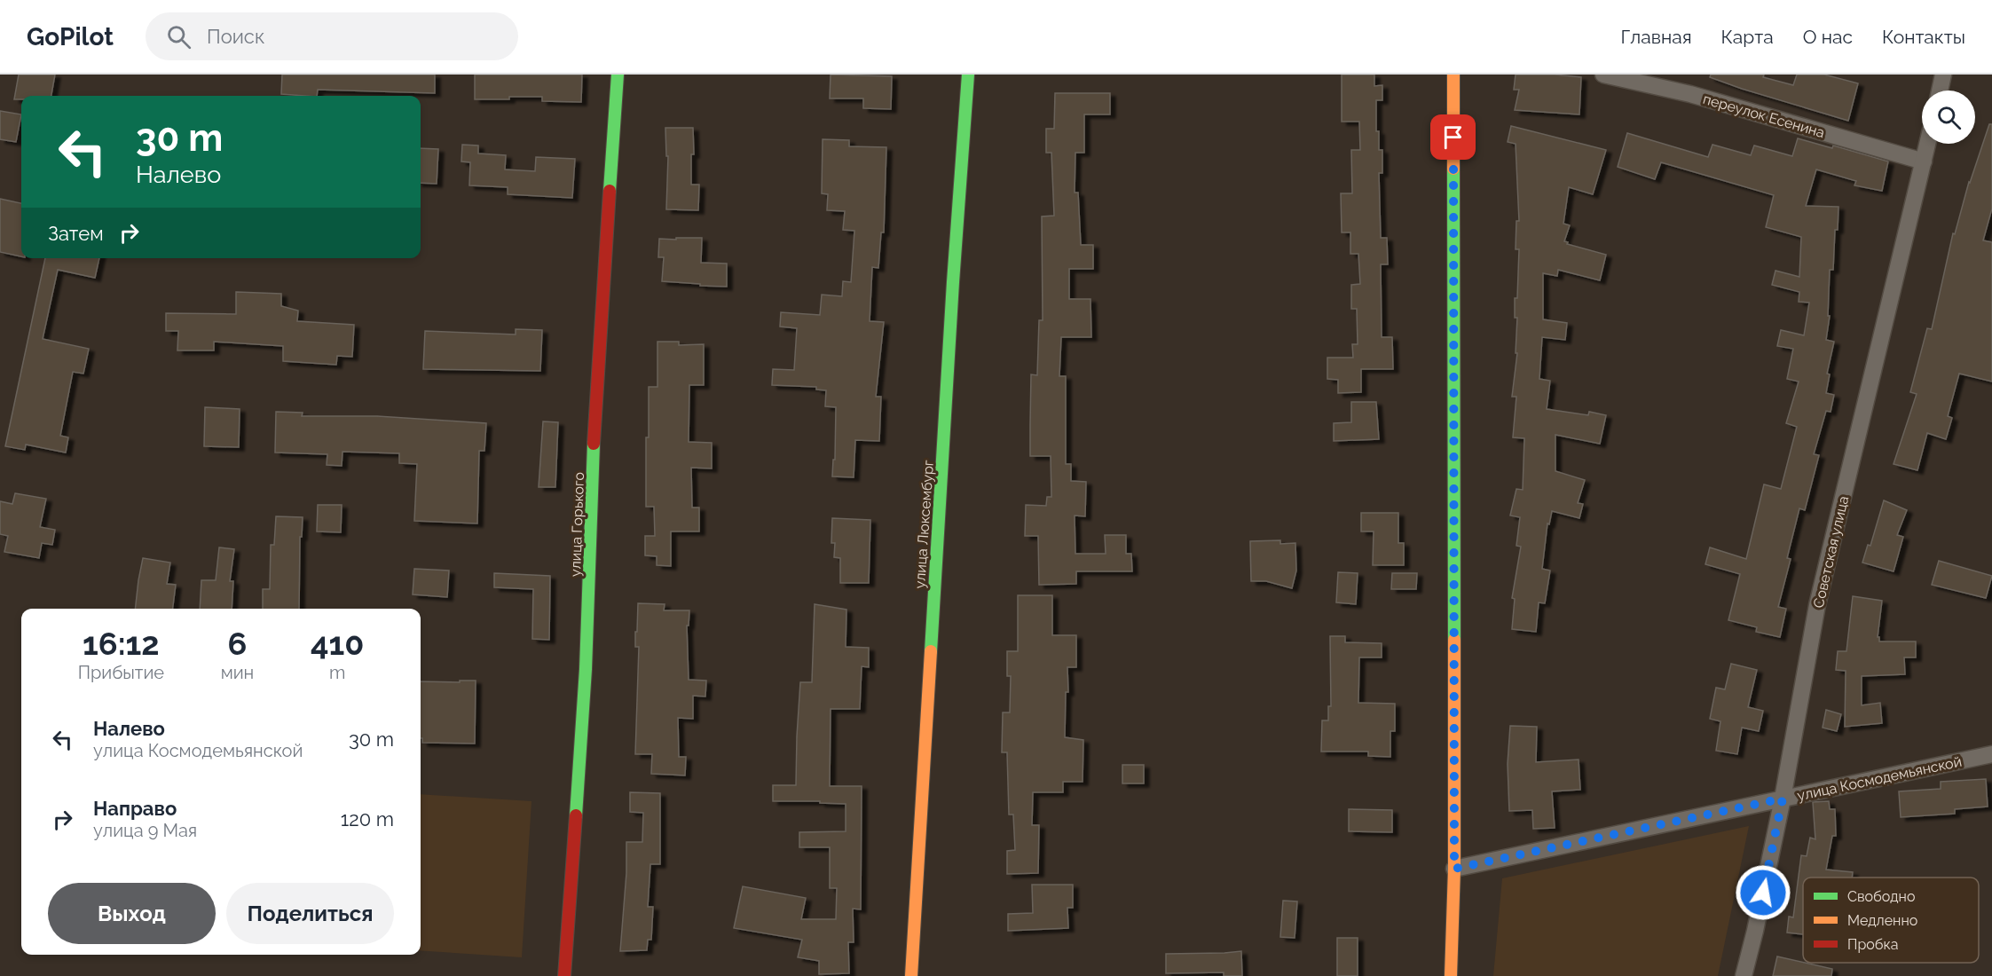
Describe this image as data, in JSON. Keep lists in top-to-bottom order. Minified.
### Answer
{"streets":{"street":["переулок Есенина","улица Горького","улица Люксембург","Советская улица","улица Космодемьянской"]},"crossings":[["переулок Есенина","Советская улица"],["Советская улица","улица Космодемьянской"]],"legend":["Свободно","Медленно","Пробка"],"page":{"header":"GoPilot","search":"Поиск","nav":["Главная","Карта","О нас","Контакты"],"turn":["30 m","Налево"],"then":"Затем","eta":["16:12","Прибытие","6","мин","410","m"],"list":[{"name":"Налево","note":"улица Космодемьянской","value":"30 m"},{"name":"Направо","note":"улица 9 Мая","value":"120 m"}],"buttons":["Выход","Поделиться"]}}
